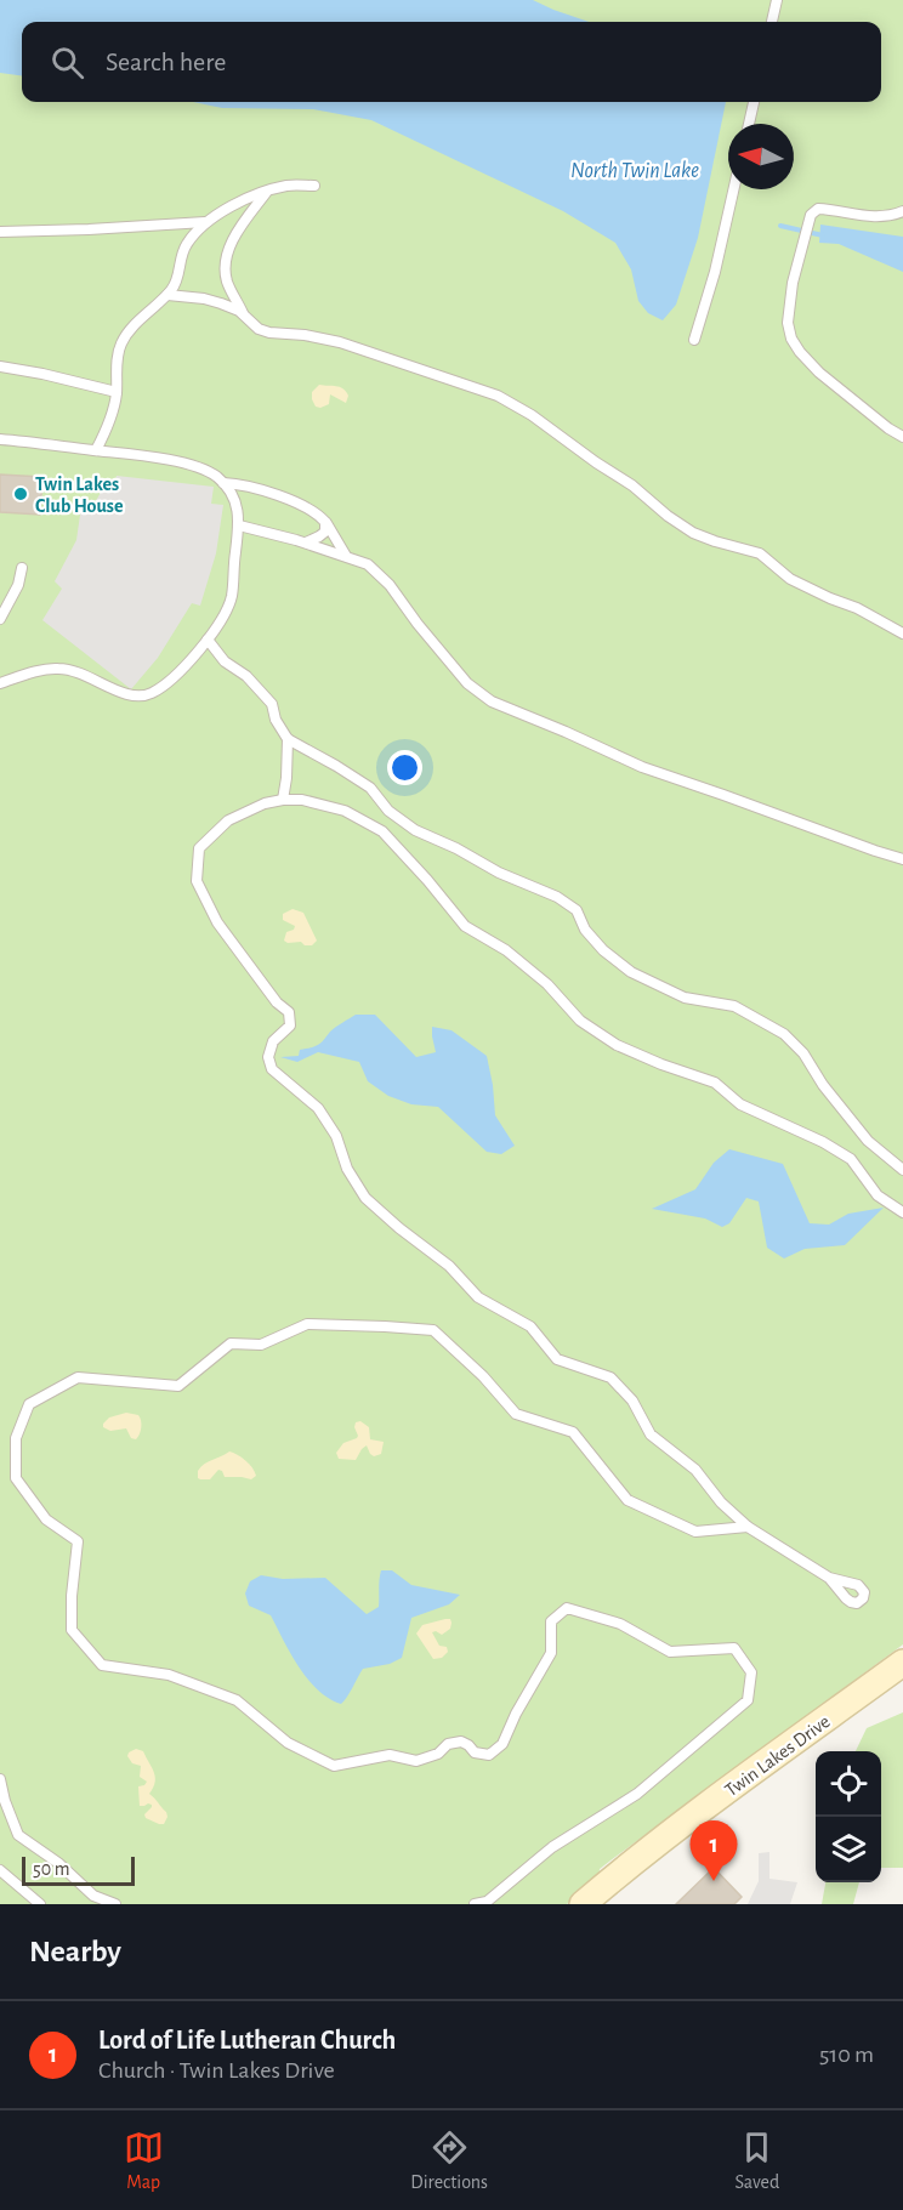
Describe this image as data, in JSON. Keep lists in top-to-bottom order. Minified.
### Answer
{"streets":{"street":["Twin Lakes Drive"]},"water":["North Twin Lake"],"places":["Twin Lakes Club House"],"scale_bar":"50 m","north":"left","page":{"search":"Search here","pins":"1","scale":"50 m","heading":"Nearby","list":[{"mark":"1","name":"Lord of Life Lutheran Church","note":"Church · Twin Lakes Drive","value":"510 m"}],"nav":["Map","Directions","Saved"]}}
